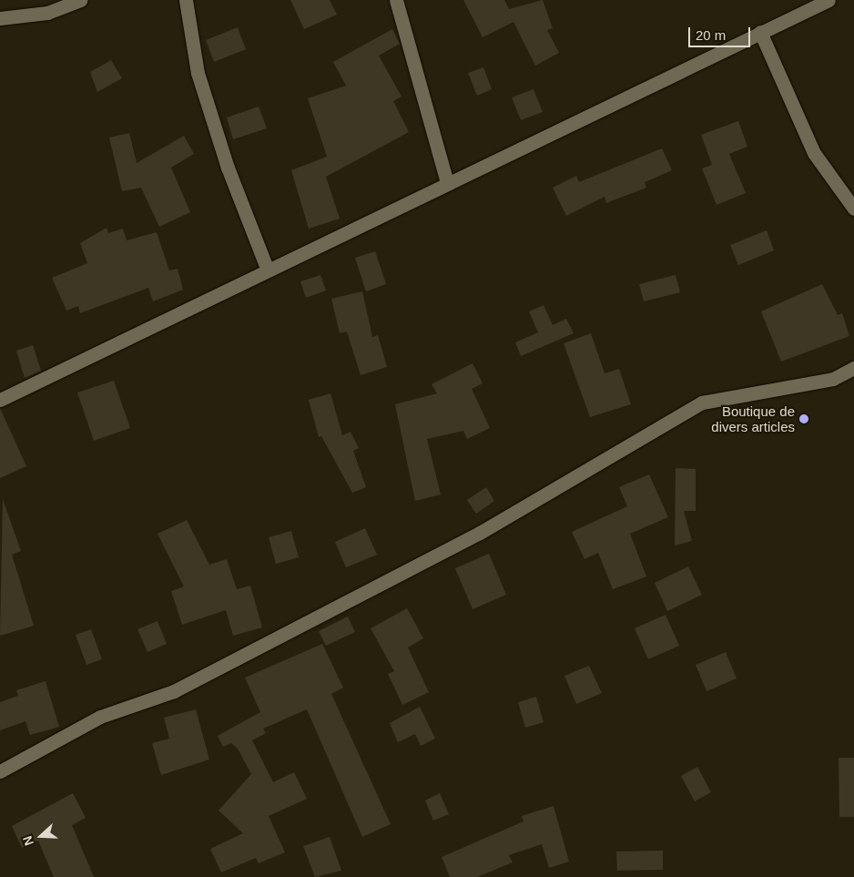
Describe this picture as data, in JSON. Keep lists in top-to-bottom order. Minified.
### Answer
{"places":["Boutique de divers articles"],"scale_bar":"20 m","north":"left"}
